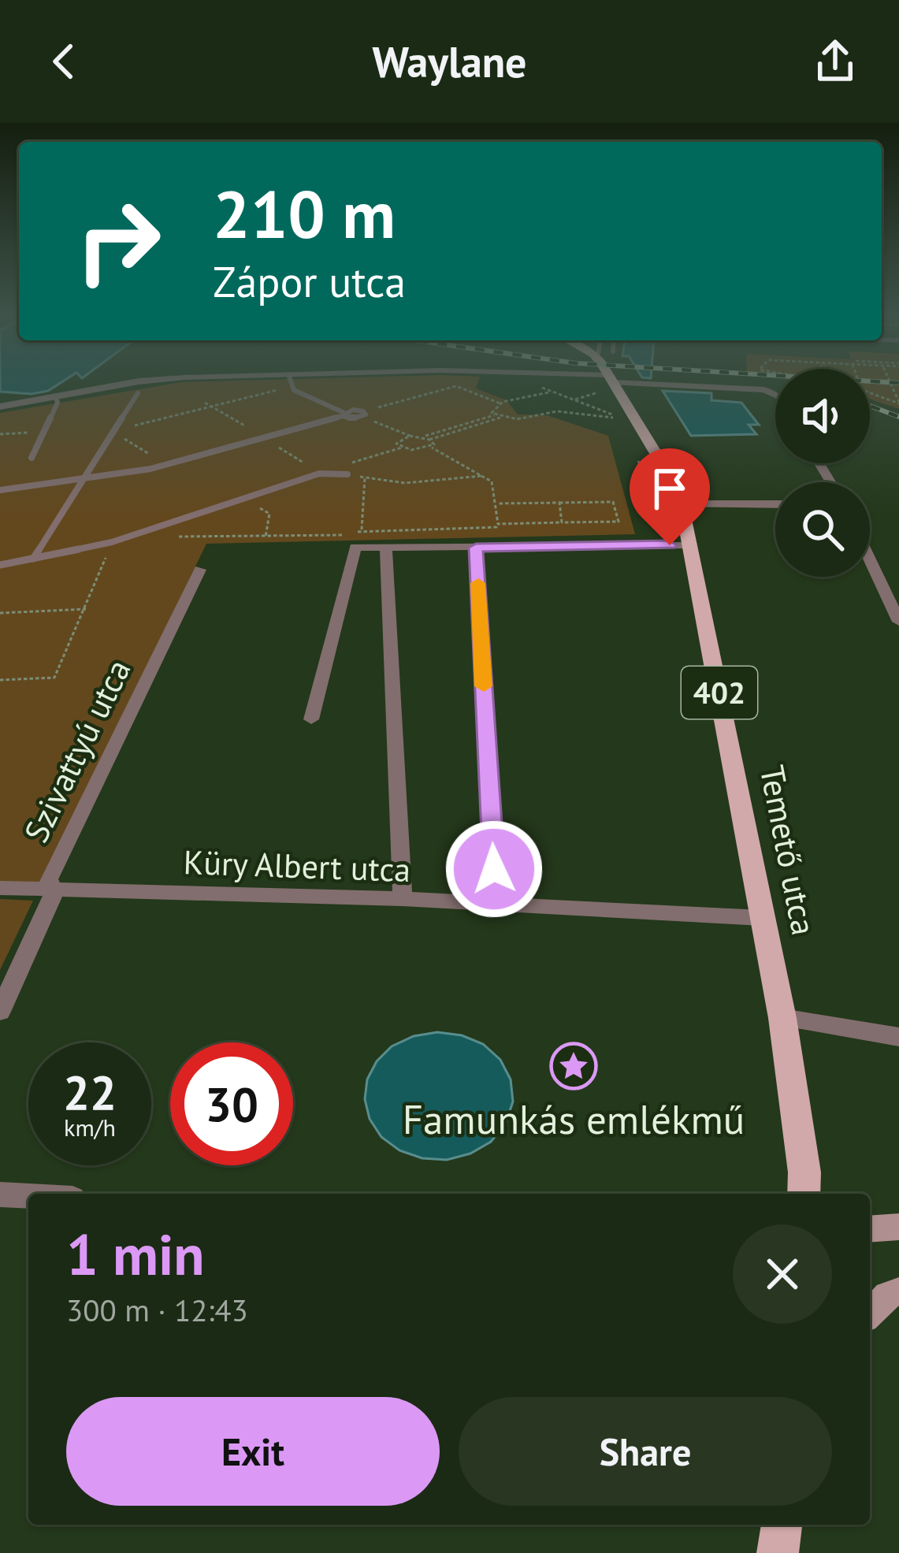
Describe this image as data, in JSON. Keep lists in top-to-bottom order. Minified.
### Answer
{"streets":{"main road":["402","Temető utca"],"street":["Szivattyú utca","Küry Albert utca"]},"crossings":[["Szivattyú utca","Küry Albert utca"],["Temető utca","Küry Albert utca"]],"places":{"place":["Famunkás emlékmű"]},"page":{"header":"Waylane","turn":["210 m","Zápor utca"],"speed":"22 km/h","limit":"30","heading":["1 min","300 m · 12:43"],"buttons":["Exit","Share"]}}
